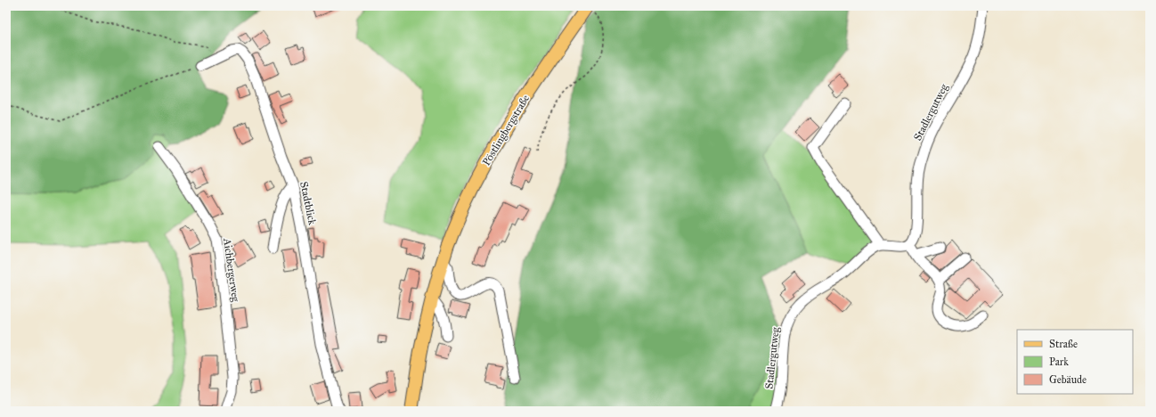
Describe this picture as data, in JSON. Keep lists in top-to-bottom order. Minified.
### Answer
{"streets":{"main road":["Pöstlingbergstraße"],"street":["Stadlergutweg","Stadtblick","Aichbergerweg"]},"legend":["Straße","Park","Gebäude"]}
